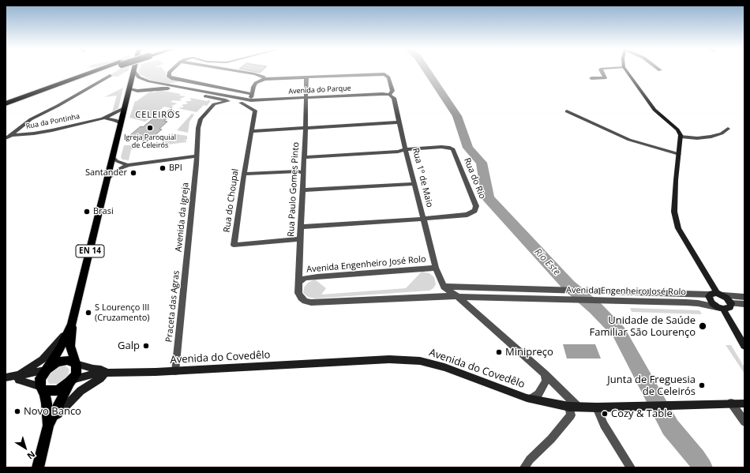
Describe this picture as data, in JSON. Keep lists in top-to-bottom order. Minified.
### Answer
{"streets":{"main road":["EN 14"],"street":["Avenida do Parque","Rua da Pontinha","Rua 1º de Maio","Rua do Rio","Rua Paulo Gomes Pinto","Rua do Choupal","Avenida da Igreja","Avenida Engenheiro José Rolo","Praceta das Agras","Avenida do Covedêlo"]},"crossings":[["Avenida do Parque","Rua 1º de Maio"],["Avenida do Parque","Rua Paulo Gomes Pinto"],["Avenida do Parque","Rua do Choupal"],["Avenida do Parque","EN 14"],["Rua da Pontinha","EN 14"],["Rua 1º de Maio","Rua do Rio"],["Rua 1º de Maio","Avenida Engenheiro José Rolo"],["Rua Paulo Gomes Pinto","Rua do Choupal"],["Rua Paulo Gomes Pinto","Avenida Engenheiro José Rolo"],["Avenida da Igreja","Praceta das Agras"],["Praceta das Agras","Avenida do Covedêlo"]],"districts":["CELEIRÓS"],"water":["Rio Este"],"places":["Igreja Paroquial de Celeirós","BPI","Santander","Brasi","S Lourenço III (Cruzamento)","Unidade de Saúde Familiar São Lourenço","Galp","Minipreço","Junta de Freguesia de Celeirós","Novo Banco","Cozy & Table"],"north":"bottom right"}
